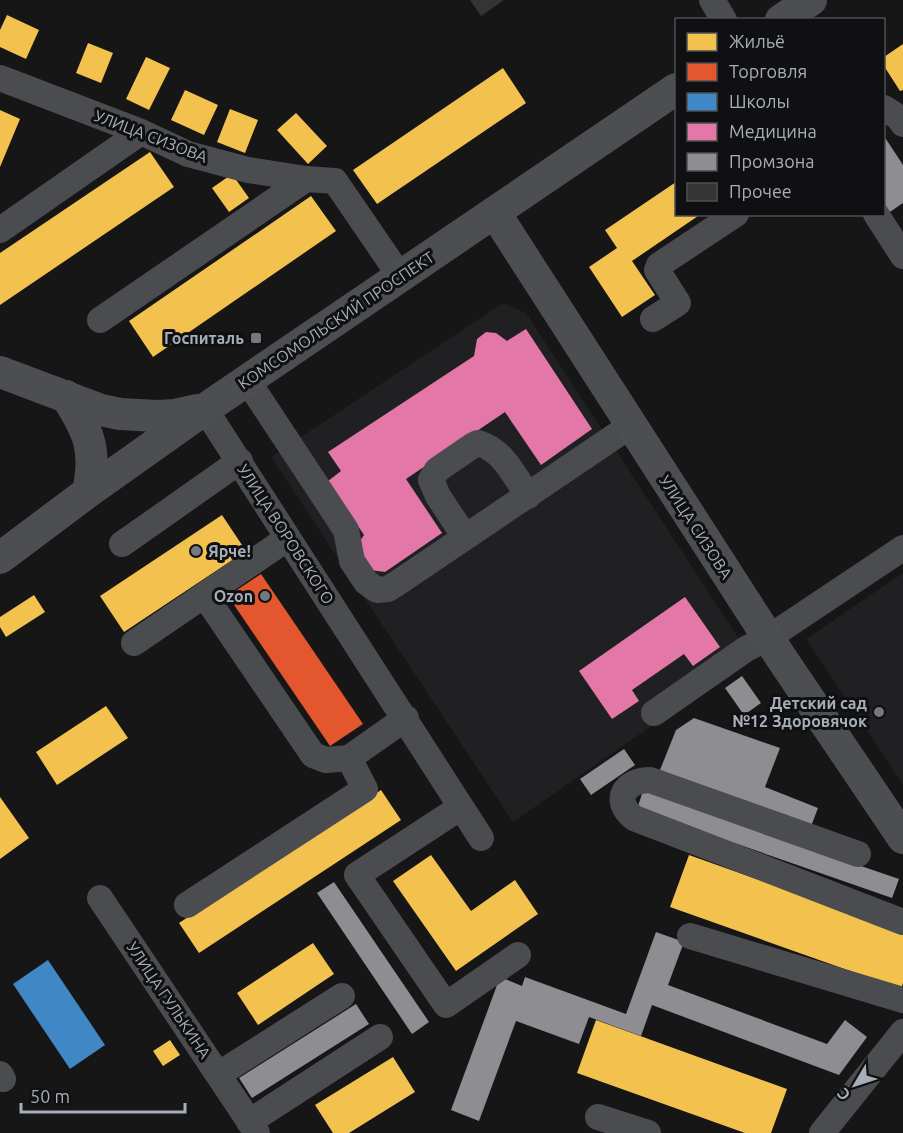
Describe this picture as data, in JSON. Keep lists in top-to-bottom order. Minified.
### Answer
{"streets":{"main road":["УЛИЦА СИЗОВА","КОМСОМОЛЬСКИЙ ПРОСПЕКТ"],"street":["УЛИЦА ВОРОВСКОГО","УЛИЦА ГУЛЬКИНА"]},"crossings":[["УЛИЦА СИЗОВА","КОМСОМОЛЬСКИЙ ПРОСПЕКТ"],["КОМСОМОЛЬСКИЙ ПРОСПЕКТ","УЛИЦА ВОРОВСКОГО"]],"places":{"transit":["Госпиталь"],"other":["Ярче!","Ozon","Детский сад №12 Здоровячок"]},"legend":["Жильё","Торговля","Школы","Медицина","Промзона","Прочее"],"scale_bar":"50 m","north":"bottom left"}
